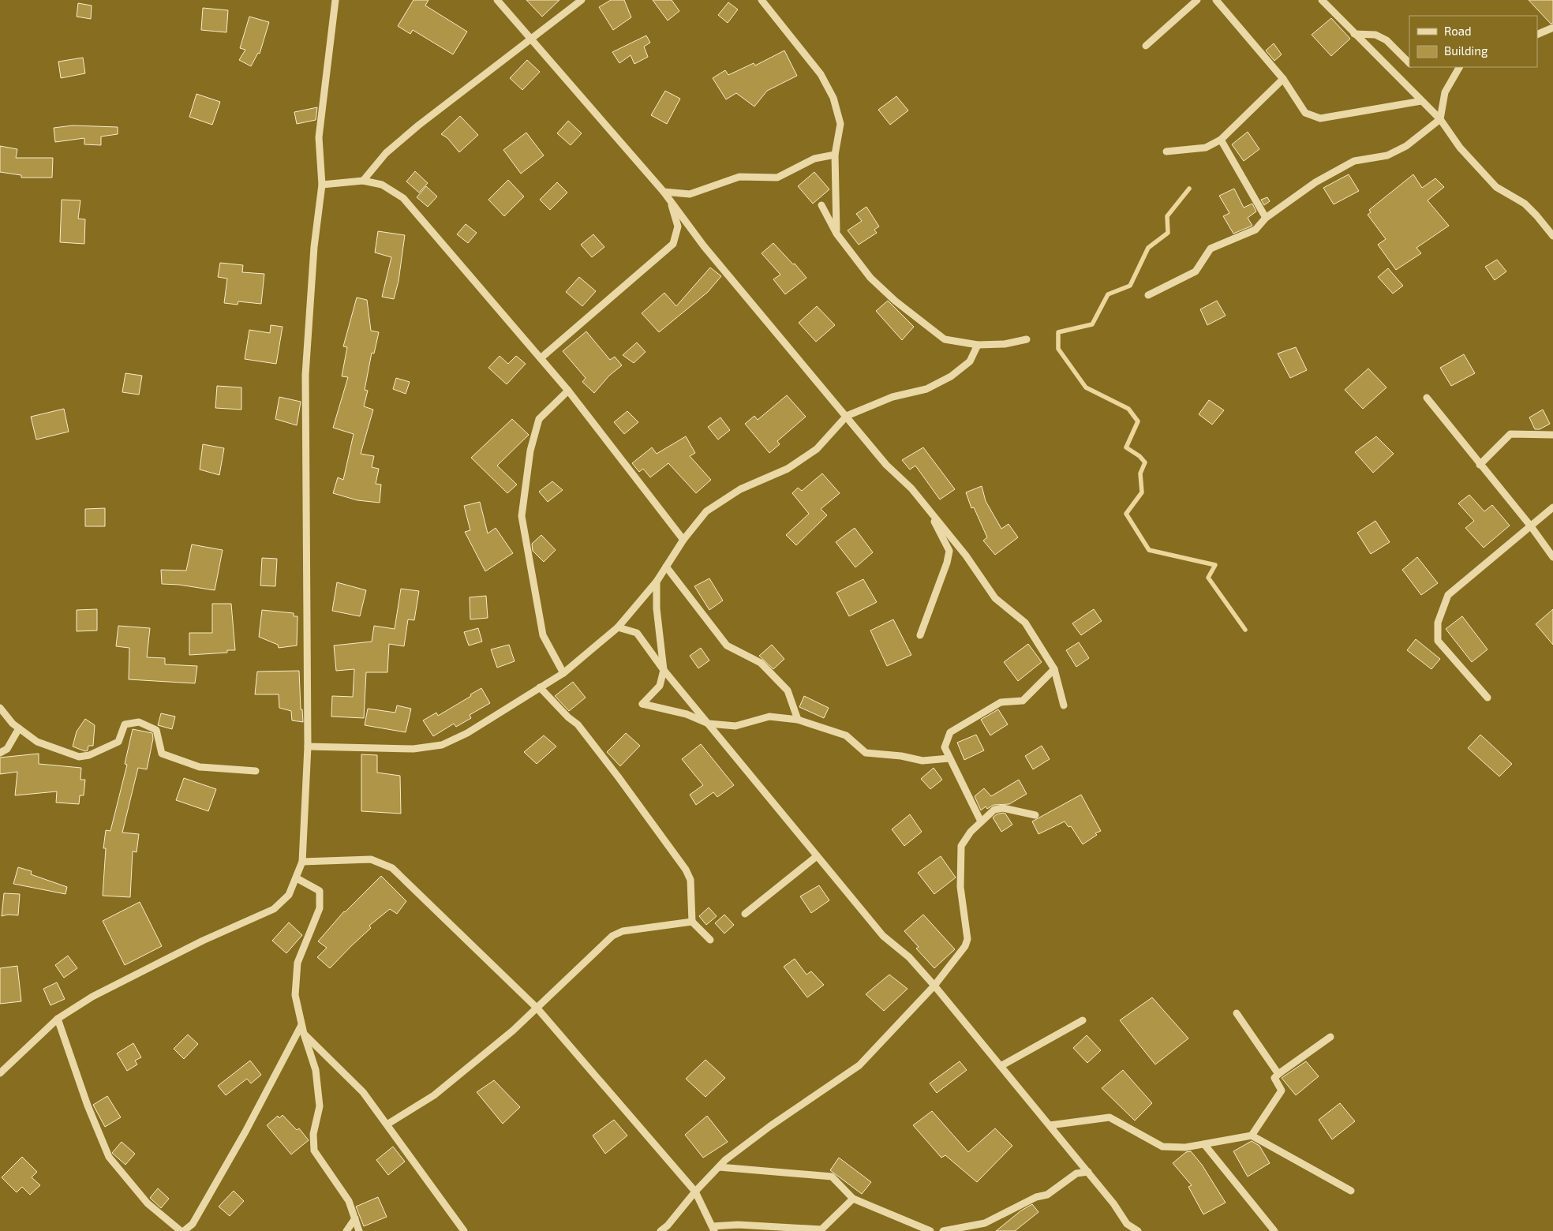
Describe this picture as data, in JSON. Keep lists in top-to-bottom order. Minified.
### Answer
{"legend":["Road","Building"]}
